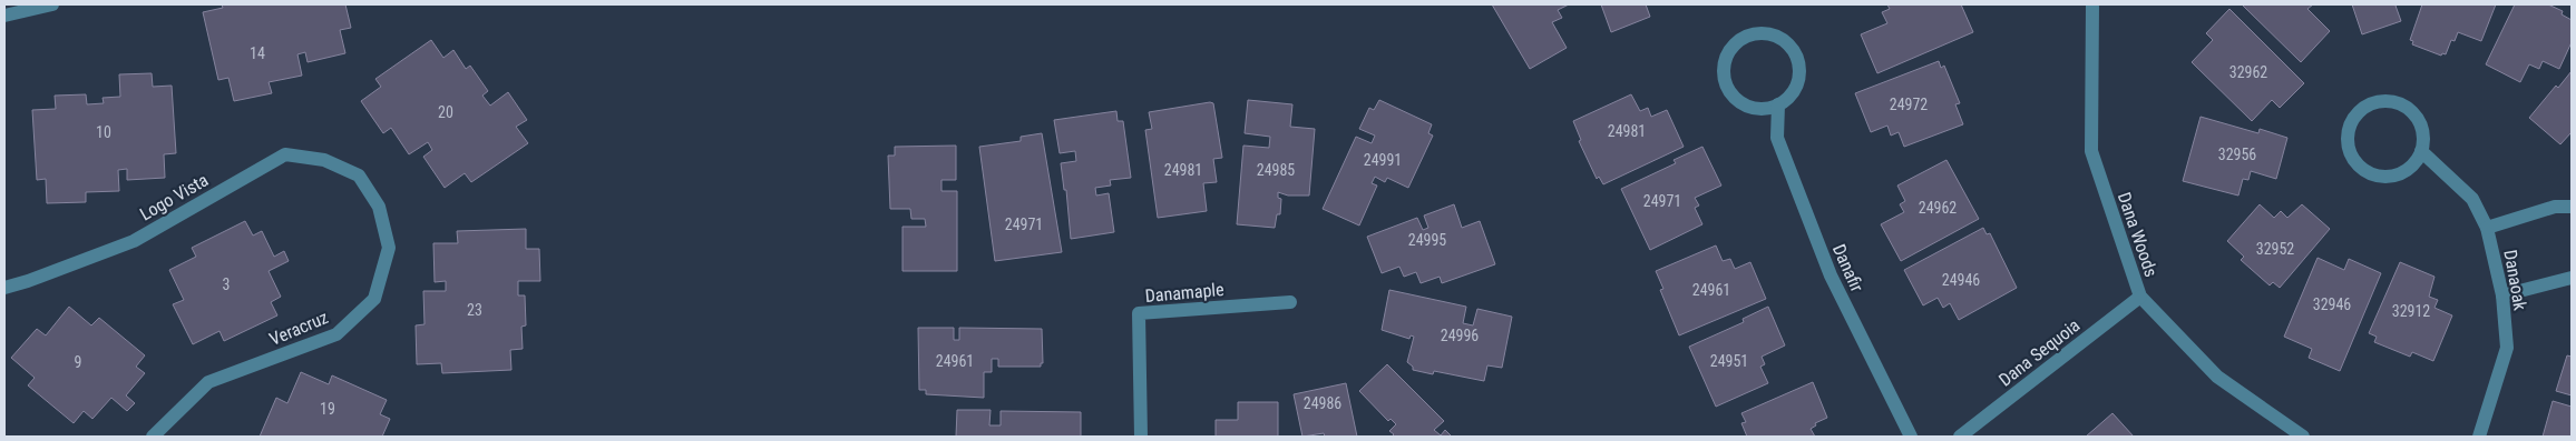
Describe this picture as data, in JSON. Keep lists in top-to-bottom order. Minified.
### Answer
{"streets":{"street":["Logo Vista","Dana Woods","Danafir","Danaoak","Danamaple","Veracruz","Dana Sequoia"]},"crossings":[["Logo Vista","Veracruz"],["Dana Woods","Dana Sequoia"]],"house_numbers":["14","32962","24972","20","24981","10","32956","24991","24981","24985","24971","24962","24971","24995","32952","24946","3","24961","32946","23","32912","24996","24961","24951","9","24986","19"]}
